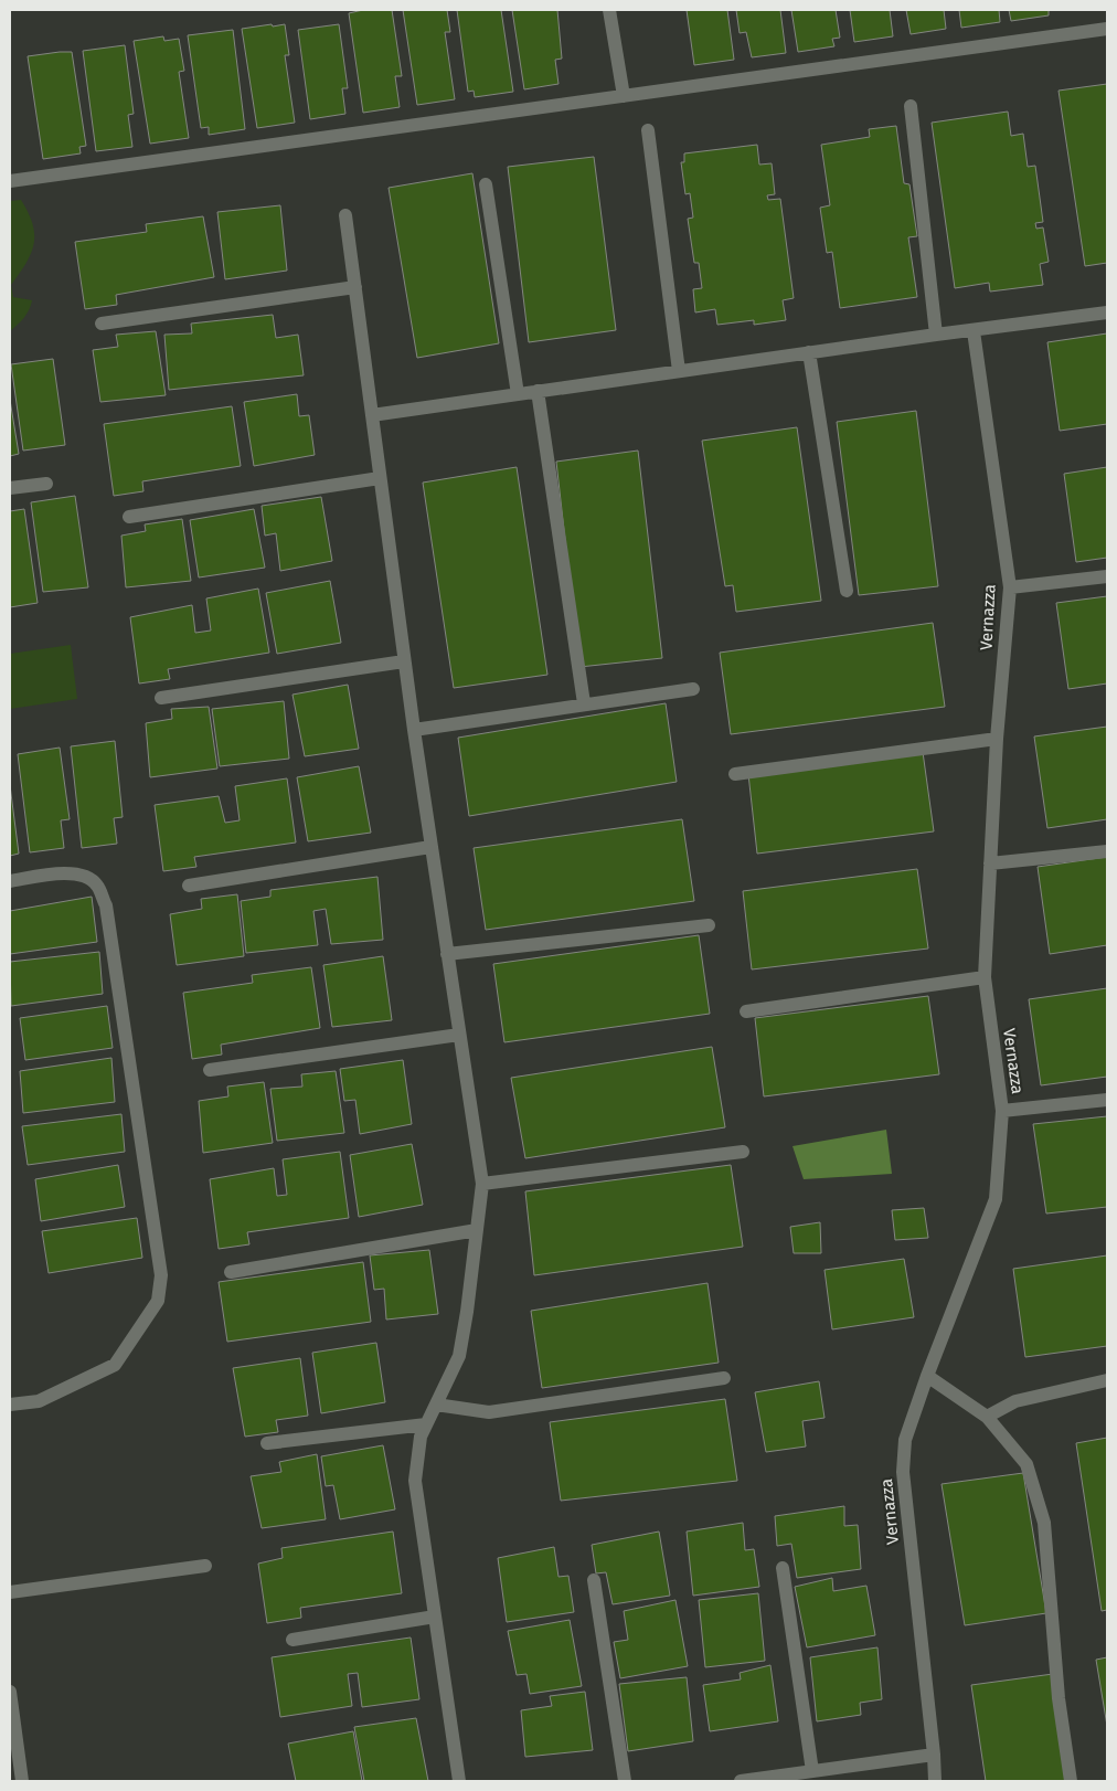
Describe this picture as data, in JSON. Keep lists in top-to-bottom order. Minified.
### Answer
{"streets":{"street":["Vernazza"]}}
